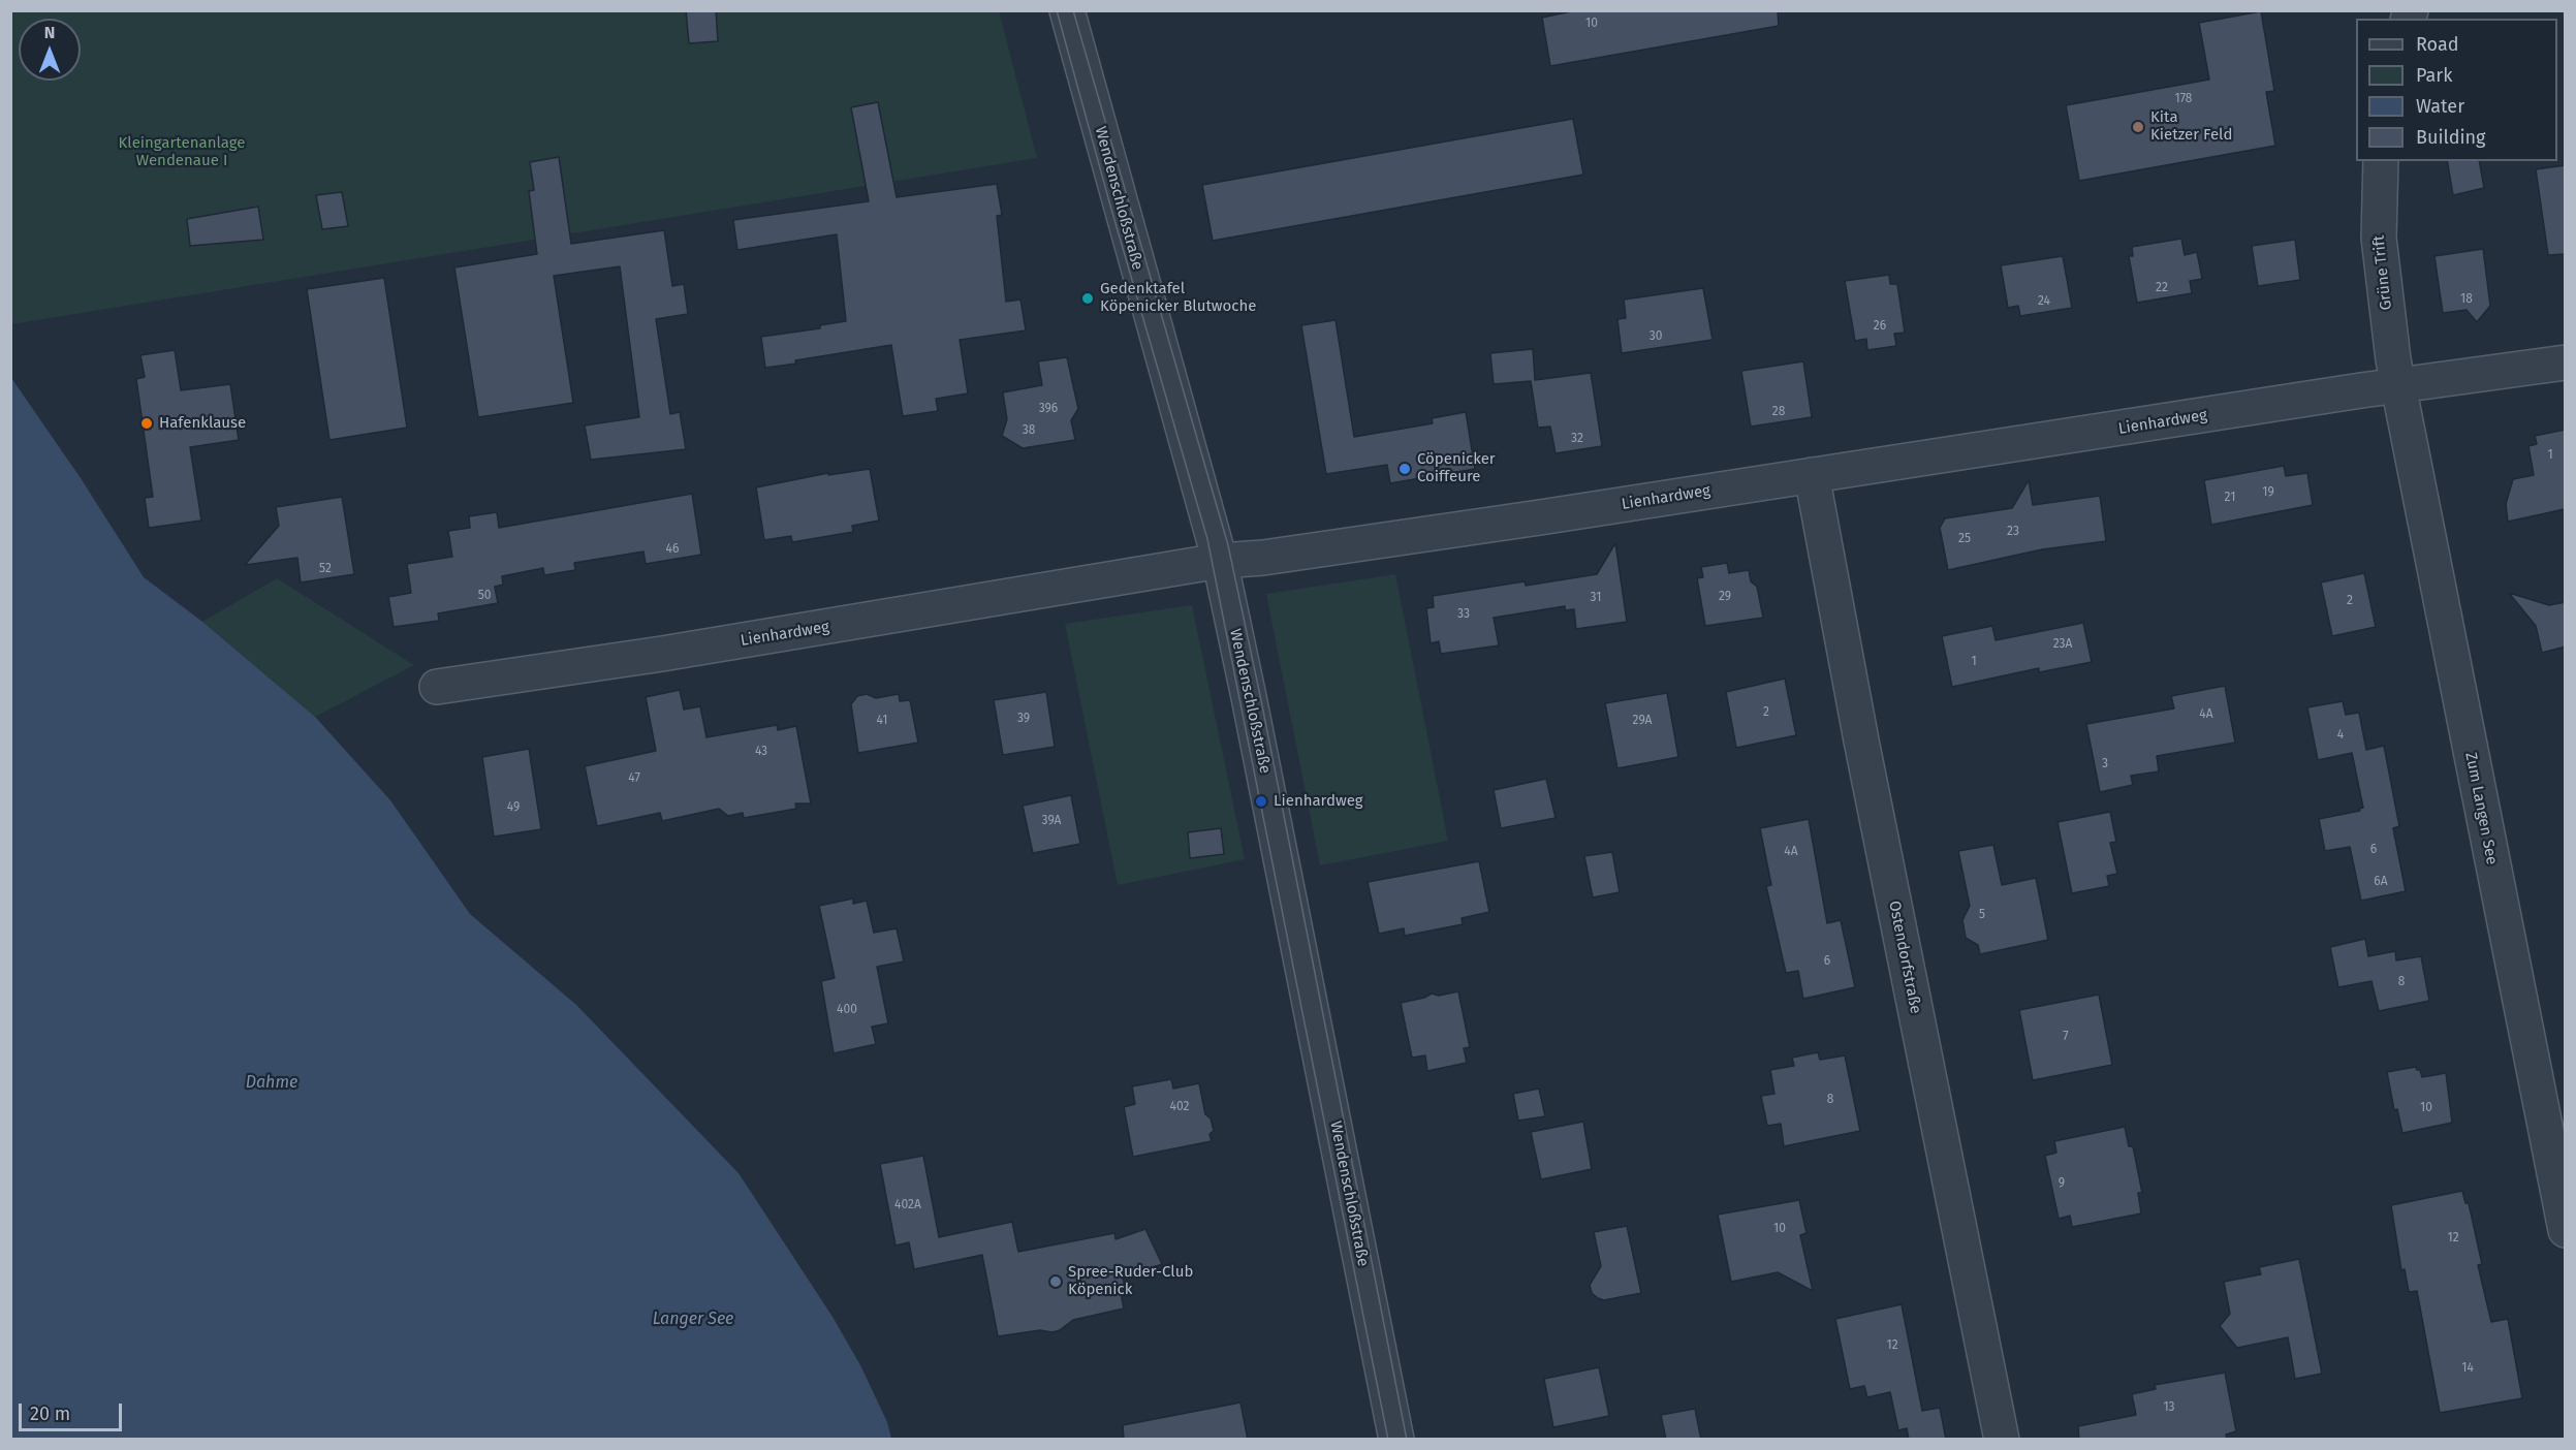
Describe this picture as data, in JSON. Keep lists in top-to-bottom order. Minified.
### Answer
{"streets":{"street":["Wendenschloßstraße","Grüne Trift","Lienhardweg","Zum Langen See","Ostendorfstraße"]},"crossings":[["Wendenschloßstraße","Lienhardweg"],["Grüne Trift","Lienhardweg"],["Grüne Trift","Zum Langen See"],["Lienhardweg","Zum Langen See"],["Lienhardweg","Ostendorfstraße"]],"water":["Dahme","Langer See"],"parks":["Kleingartenanlage Wendenaue I"],"places":["Kita Kietzer Feld","Gedenktafel Köpenicker Blutwoche","Hafenklause","Cöpenicker Coiffeure","Lienhardweg","Spree-Ruder-Club Köpenick"],"house_numbers":["10","178","22","18","24","26","30","396","28","38","32","1","19","21","23","25","46","52","50","29","31","2","33","23A","1","2","4A","39","41","29A","4","43","3","47","49","39A","6","4A","6A","5","6","8","400","7","8","402","10","9","402A","10","12","12","14","13"],"legend":["Road","Park","Water","Building"],"scale_bar":"20 m","north":"top"}
